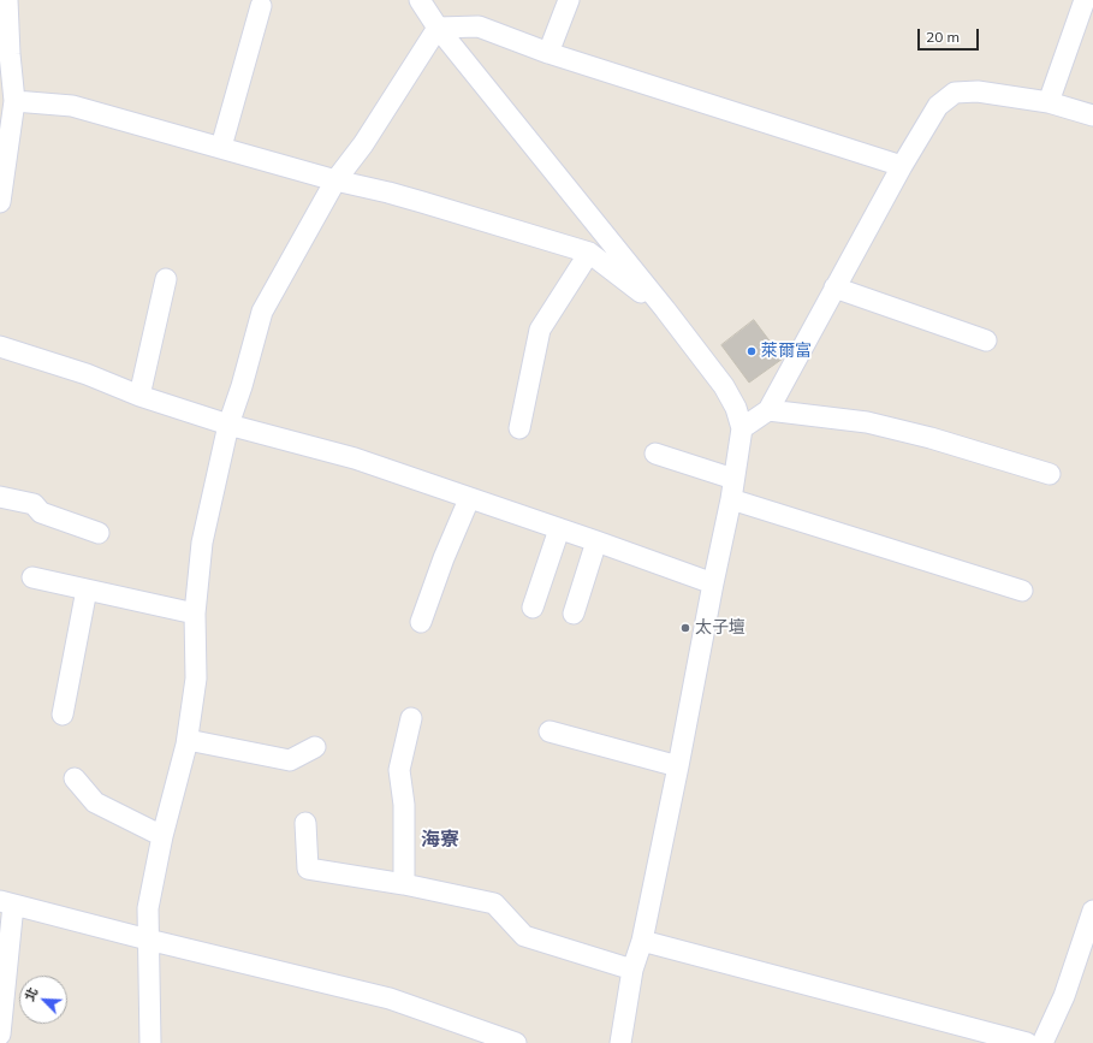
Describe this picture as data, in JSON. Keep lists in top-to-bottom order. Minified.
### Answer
{"districts":["海寮"],"places":["萊爾富","太子壇"],"scale_bar":"20 m","north":"top left"}
